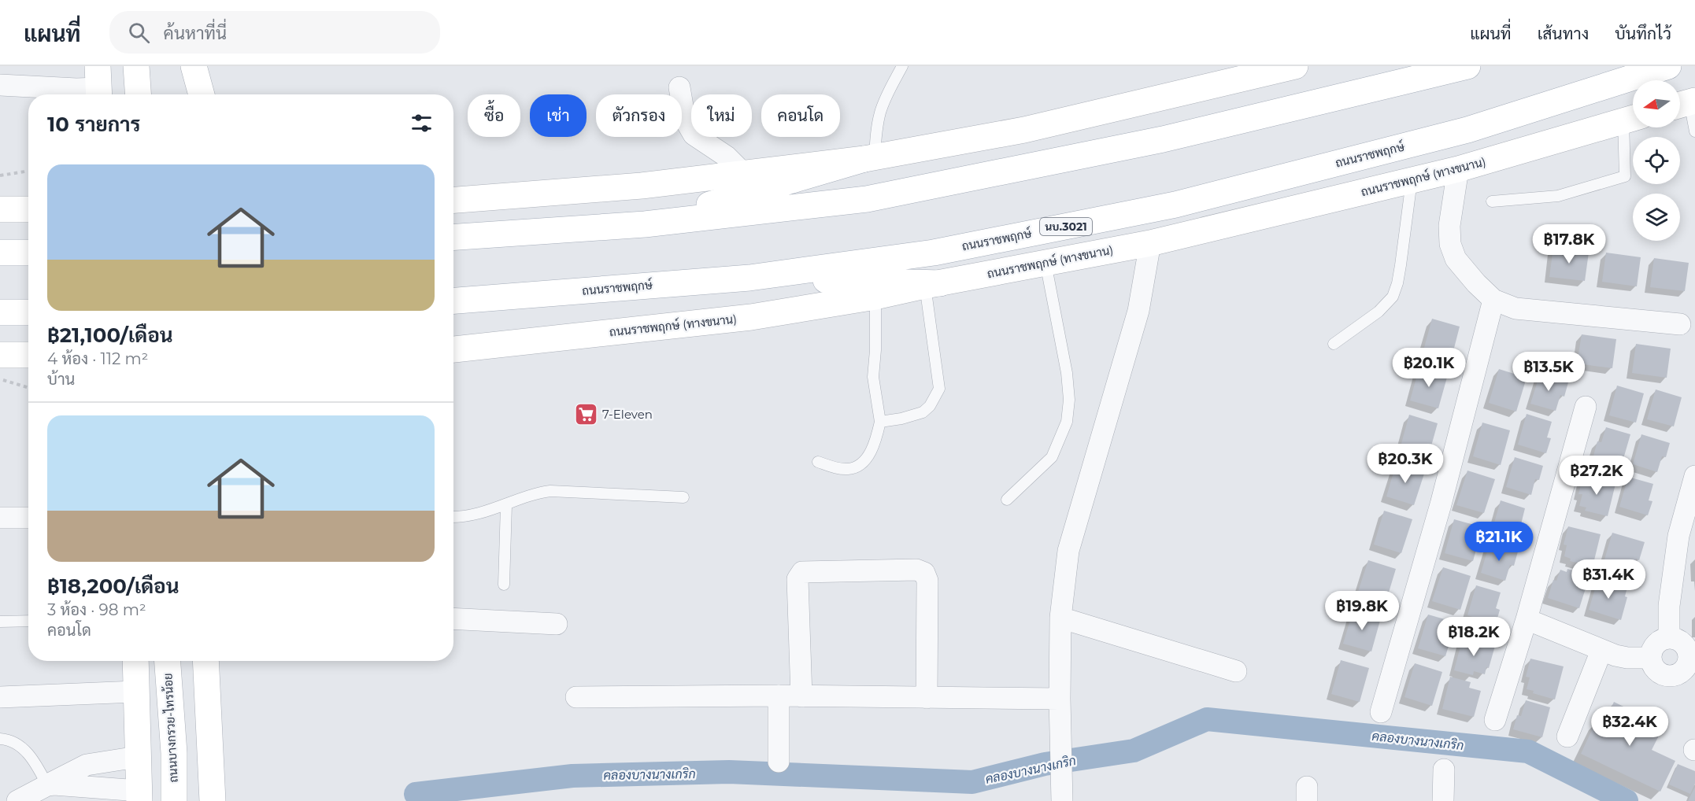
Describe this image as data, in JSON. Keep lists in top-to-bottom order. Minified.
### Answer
{"streets":{"main road":["ถนนราชพฤกษ์","ถนนราชพฤกษ์ (ทางขนาน)","นบ.3021","ถนนบางกรวย-ไทรน้อย"]},"water":["คลองบางนางเกริก"],"places":{"supermarket":["7-Eleven"]},"north":"left","page":{"header":"แผนที่","search":"ค้นหาที่นี่","nav":["แผนที่","เส้นทาง","บันทึกไว้"],"chip":["ซื้อ","เช่า","ตัวกรอง","ใหม่","คอนโด"],"heading":"10 รายการ","list":[{"name":"฿21,100/เดือน","note":"4 ห้อง · 112 m² · บ้าน"},{"name":"฿18,200/เดือน","note":"3 ห้อง · 98 m² · คอนโด"}],"price":["฿17.8K","฿20.1K","฿13.5K","฿20.3K","฿27.2K","฿21.1K","฿31.4K","฿19.8K","฿18.2K","฿32.4K"]}}
